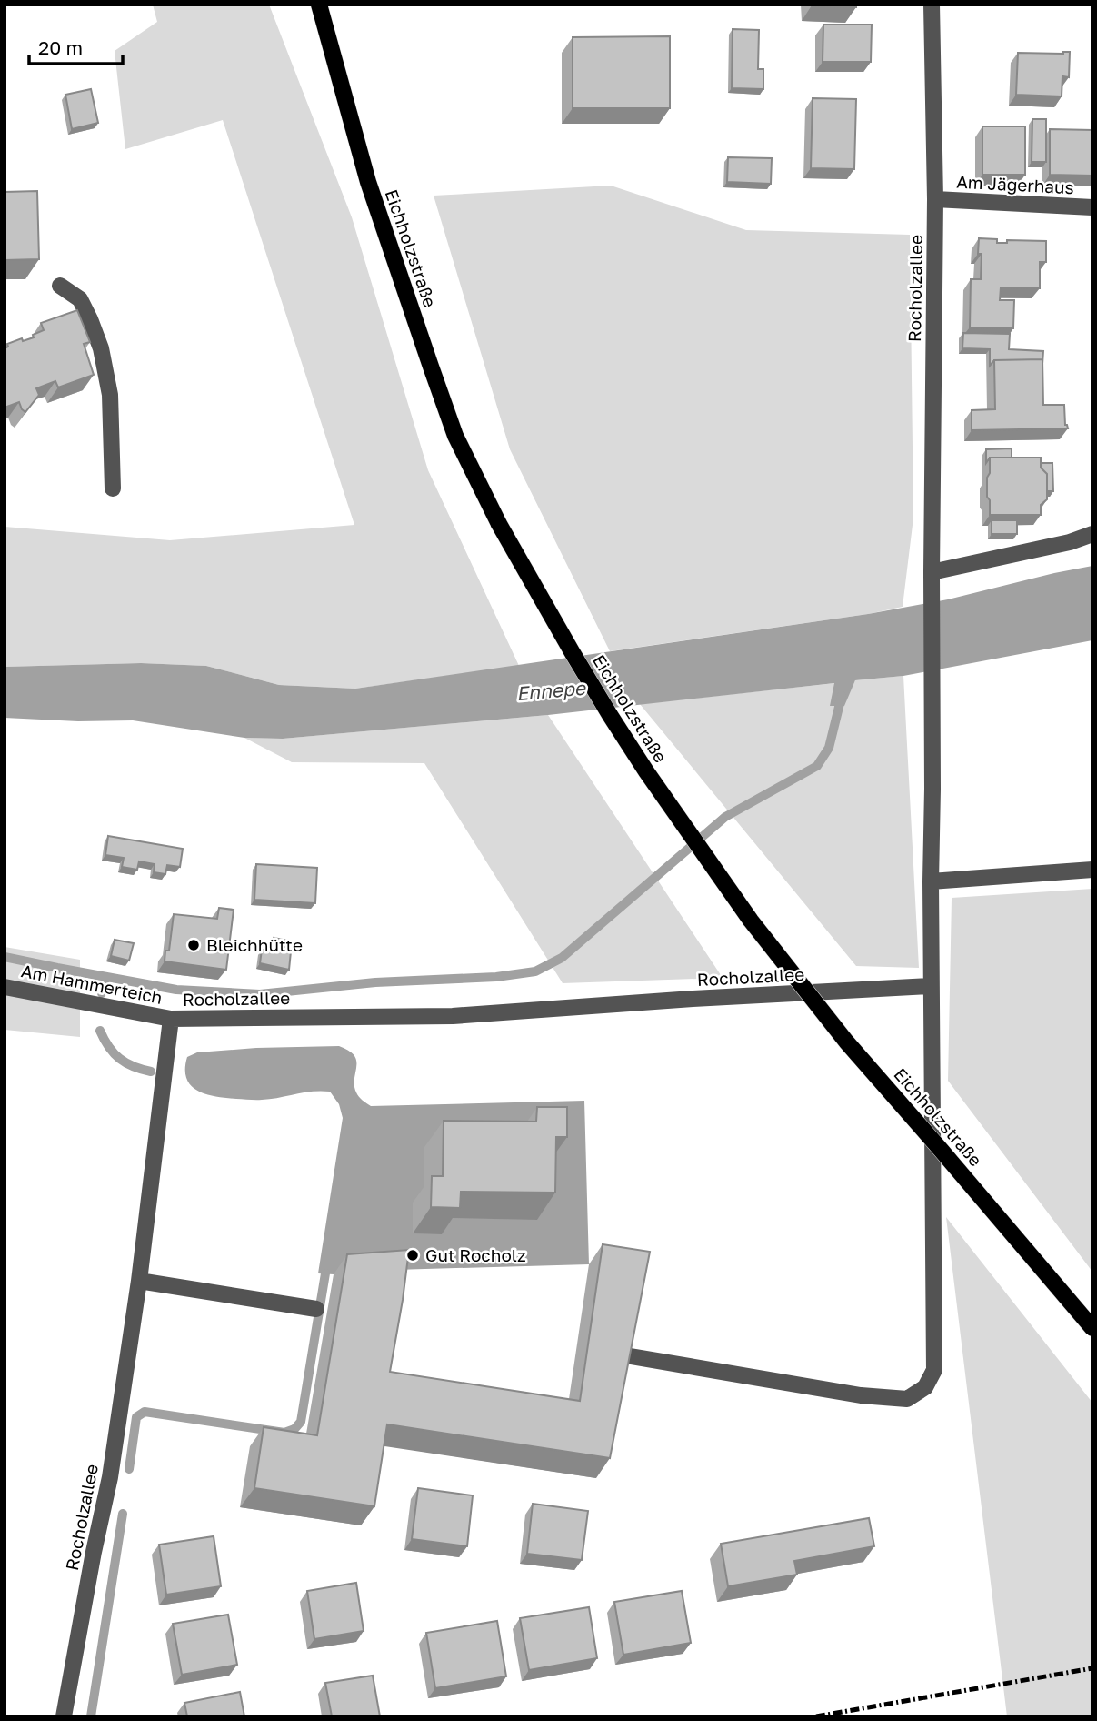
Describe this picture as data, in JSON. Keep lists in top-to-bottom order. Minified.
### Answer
{"streets":{"main road":["Eichholzstraße"],"street":["Am Jägerhaus","Rocholzallee","Am Hammerteich"]},"crossings":[["Am Jägerhaus","Rocholzallee"],["Rocholzallee","Am Hammerteich"]],"water":["Ennepe"],"places":["Bleichhütte","Gut Rocholz"],"scale_bar":"20 m"}
